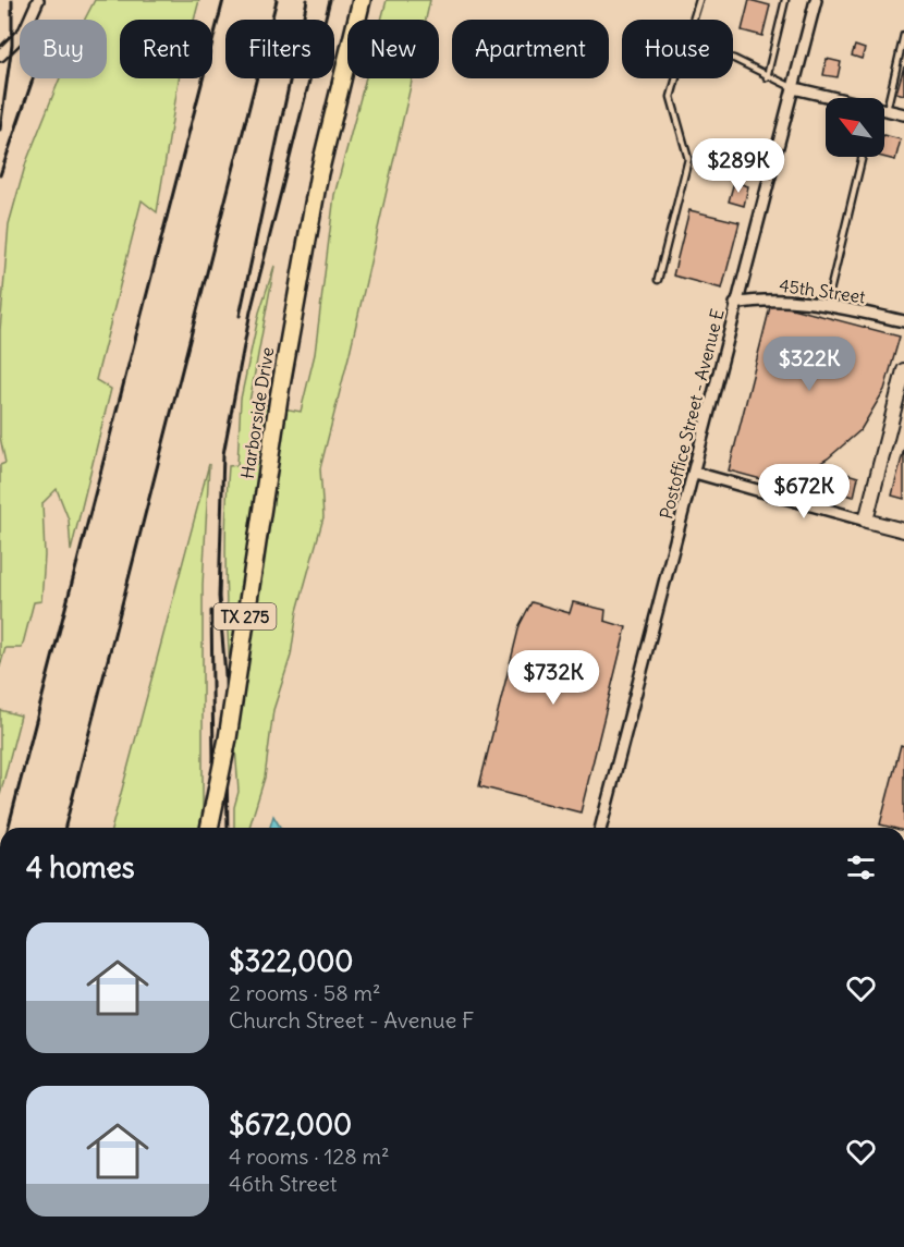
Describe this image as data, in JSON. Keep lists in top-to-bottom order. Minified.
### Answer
{"streets":{"main road":["Harborside Drive","TX 275"],"street":["45th Street","Postoffice Street - Avenue E"]},"crossings":[["45th Street","Postoffice Street - Avenue E"]],"north":"top left","page":{"chip":["Buy","Rent","Filters","New","Apartment","House"],"price":["$289K","$322K","$672K","$732K"],"heading":"4 homes","list":[{"name":"$322,000","note":"2 rooms · 58 m² · Church Street - Avenue F"},{"name":"$672,000","note":"4 rooms · 128 m² · 46th Street"}]}}
